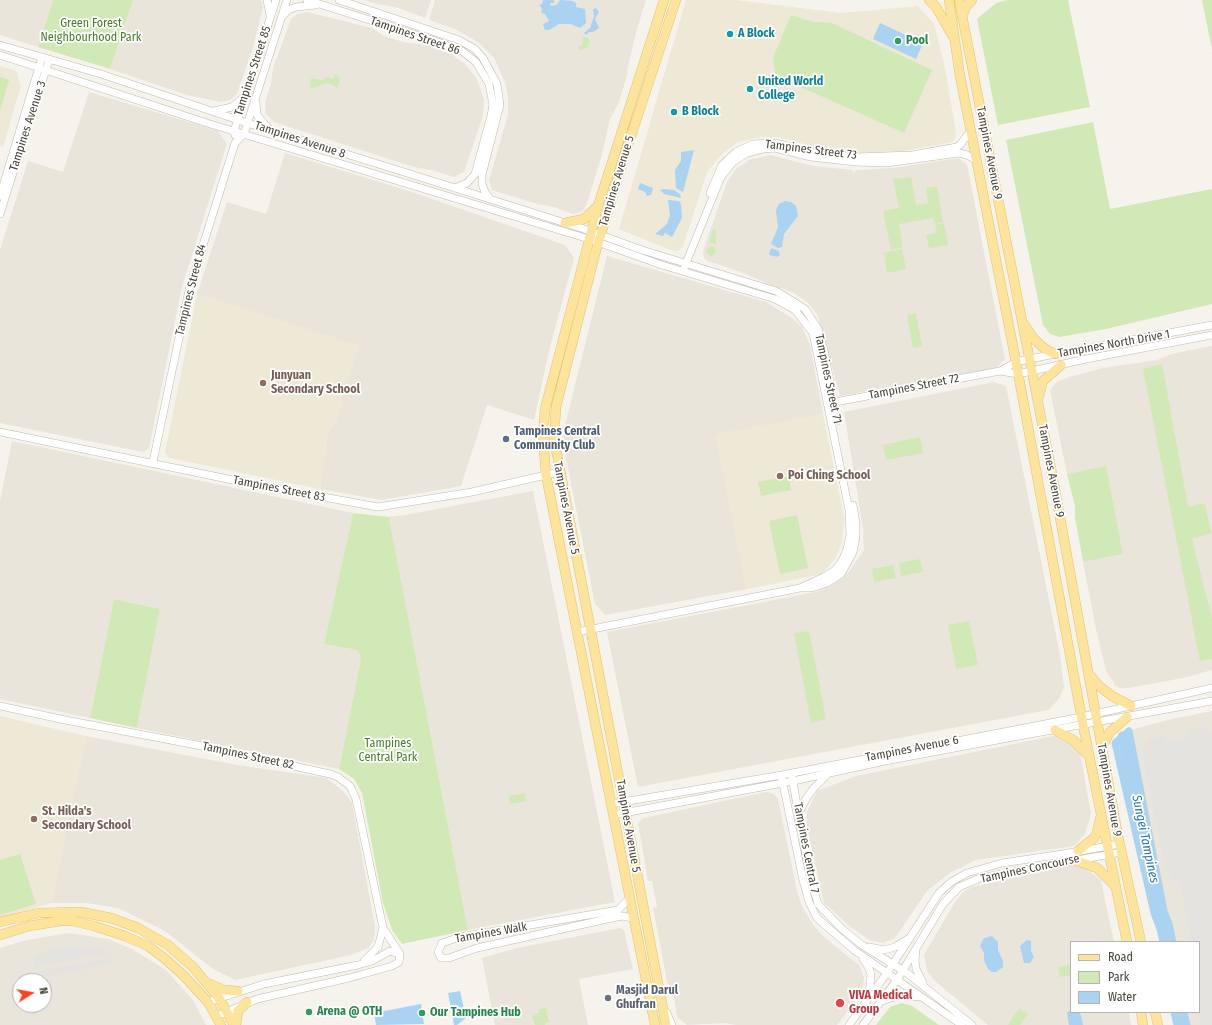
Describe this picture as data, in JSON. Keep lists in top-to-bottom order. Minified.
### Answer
{"streets":{"main road":["Tampines Avenue 9","Tampines Avenue 5"],"street":["Tampines Street 86","Tampines Street 85","Tampines Avenue 3","Tampines Avenue 8","Tampines Street 73","Tampines Street 84","Tampines North Drive 1","Tampines Street 71","Tampines Street 72","Tampines Street 83","Tampines Avenue 6","Tampines Street 82","Tampines Central 7","Tampines Concourse","Tampines Walk"]},"crossings":[["Tampines Street 86","Tampines Avenue 8"],["Tampines Street 85","Tampines Avenue 8"],["Tampines Street 85","Tampines Street 84"],["Tampines Avenue 3","Tampines Avenue 8"],["Tampines Avenue 8","Tampines Avenue 5"],["Tampines Avenue 8","Tampines Street 84"],["Tampines Avenue 8","Tampines Street 71"],["Tampines Street 73","Tampines Avenue 9"],["Tampines Street 73","Tampines Street 71"],["Tampines Avenue 9","Tampines North Drive 1"],["Tampines Avenue 9","Tampines Street 72"],["Tampines Avenue 9","Tampines Avenue 6"],["Tampines Avenue 9","Tampines Concourse"],["Tampines Avenue 5","Tampines Street 71"],["Tampines Avenue 5","Tampines Street 83"],["Tampines Avenue 5","Tampines Avenue 6"],["Tampines Avenue 5","Tampines Walk"],["Tampines Street 84","Tampines Street 83"],["Tampines North Drive 1","Tampines Street 72"],["Tampines Street 71","Tampines Street 72"],["Tampines Avenue 6","Tampines Central 7"],["Tampines Central 7","Tampines Concourse"]],"water":["Sungei Tampines"],"parks":["Green Forest Neighbourhood Park","Tampines Central Park"],"places":["A Block","Pool","United World College","B Block","Junyuan Secondary School","Tampines Central Community Club","Poi Ching School","St. Hilda's Secondary School","Masjid Darul Ghufran","VIVA Medical Group","Arena @ OTH","Our Tampines Hub"],"legend":["Road","Park","Water"],"north":"right"}
